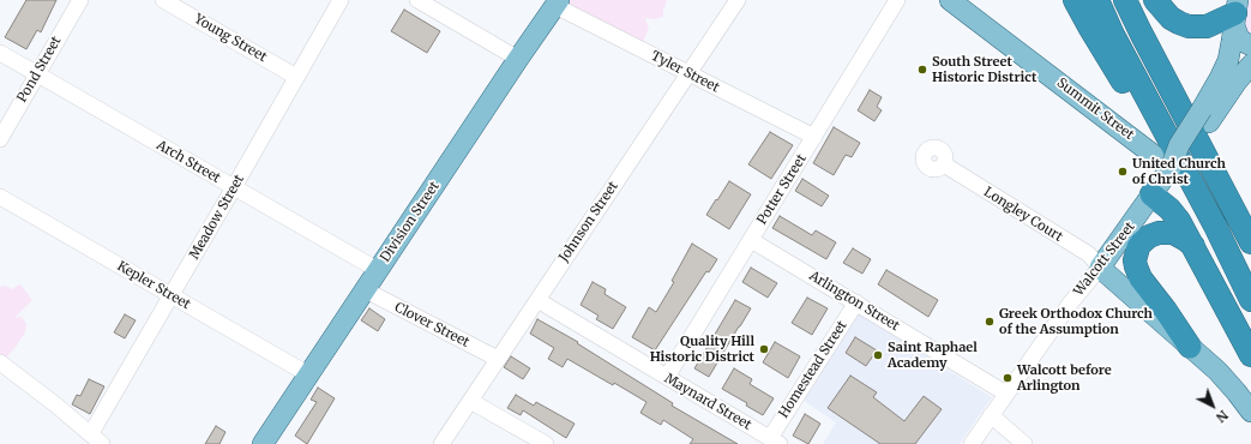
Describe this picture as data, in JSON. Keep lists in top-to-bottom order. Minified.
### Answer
{"streets":{"main road":["Summit Street","Division Street","Walcott Street"],"street":["Young Street","Pond Street","Tyler Street","Arch Street","Potter Street","Longley Court","Meadow Street","Johnson Street","Kepler Street","Arlington Street","Clover Street","Homestead Street","Maynard Street"]},"crossings":[["Young Street","Meadow Street"],["Pond Street","Arch Street"],["Tyler Street","Potter Street"],["Tyler Street","Division Street"],["Tyler Street","Johnson Street"],["Summit Street","Walcott Street"],["Arch Street","Meadow Street"],["Arch Street","Division Street"],["Potter Street","Arlington Street"],["Potter Street","Maynard Street"],["Longley Court","Walcott Street"],["Meadow Street","Kepler Street"],["Division Street","Kepler Street"],["Division Street","Clover Street"],["Johnson Street","Clover Street"],["Johnson Street","Maynard Street"],["Walcott Street","Arlington Street"],["Arlington Street","Homestead Street"],["Homestead Street","Maynard Street"]],"places":["South Street Historic District","United Church of Christ","Greek Orthodox Church of the Assumption","Quality Hill Historic District","Saint Raphael Academy","Walcott before Arlington"],"north":"bottom right"}
